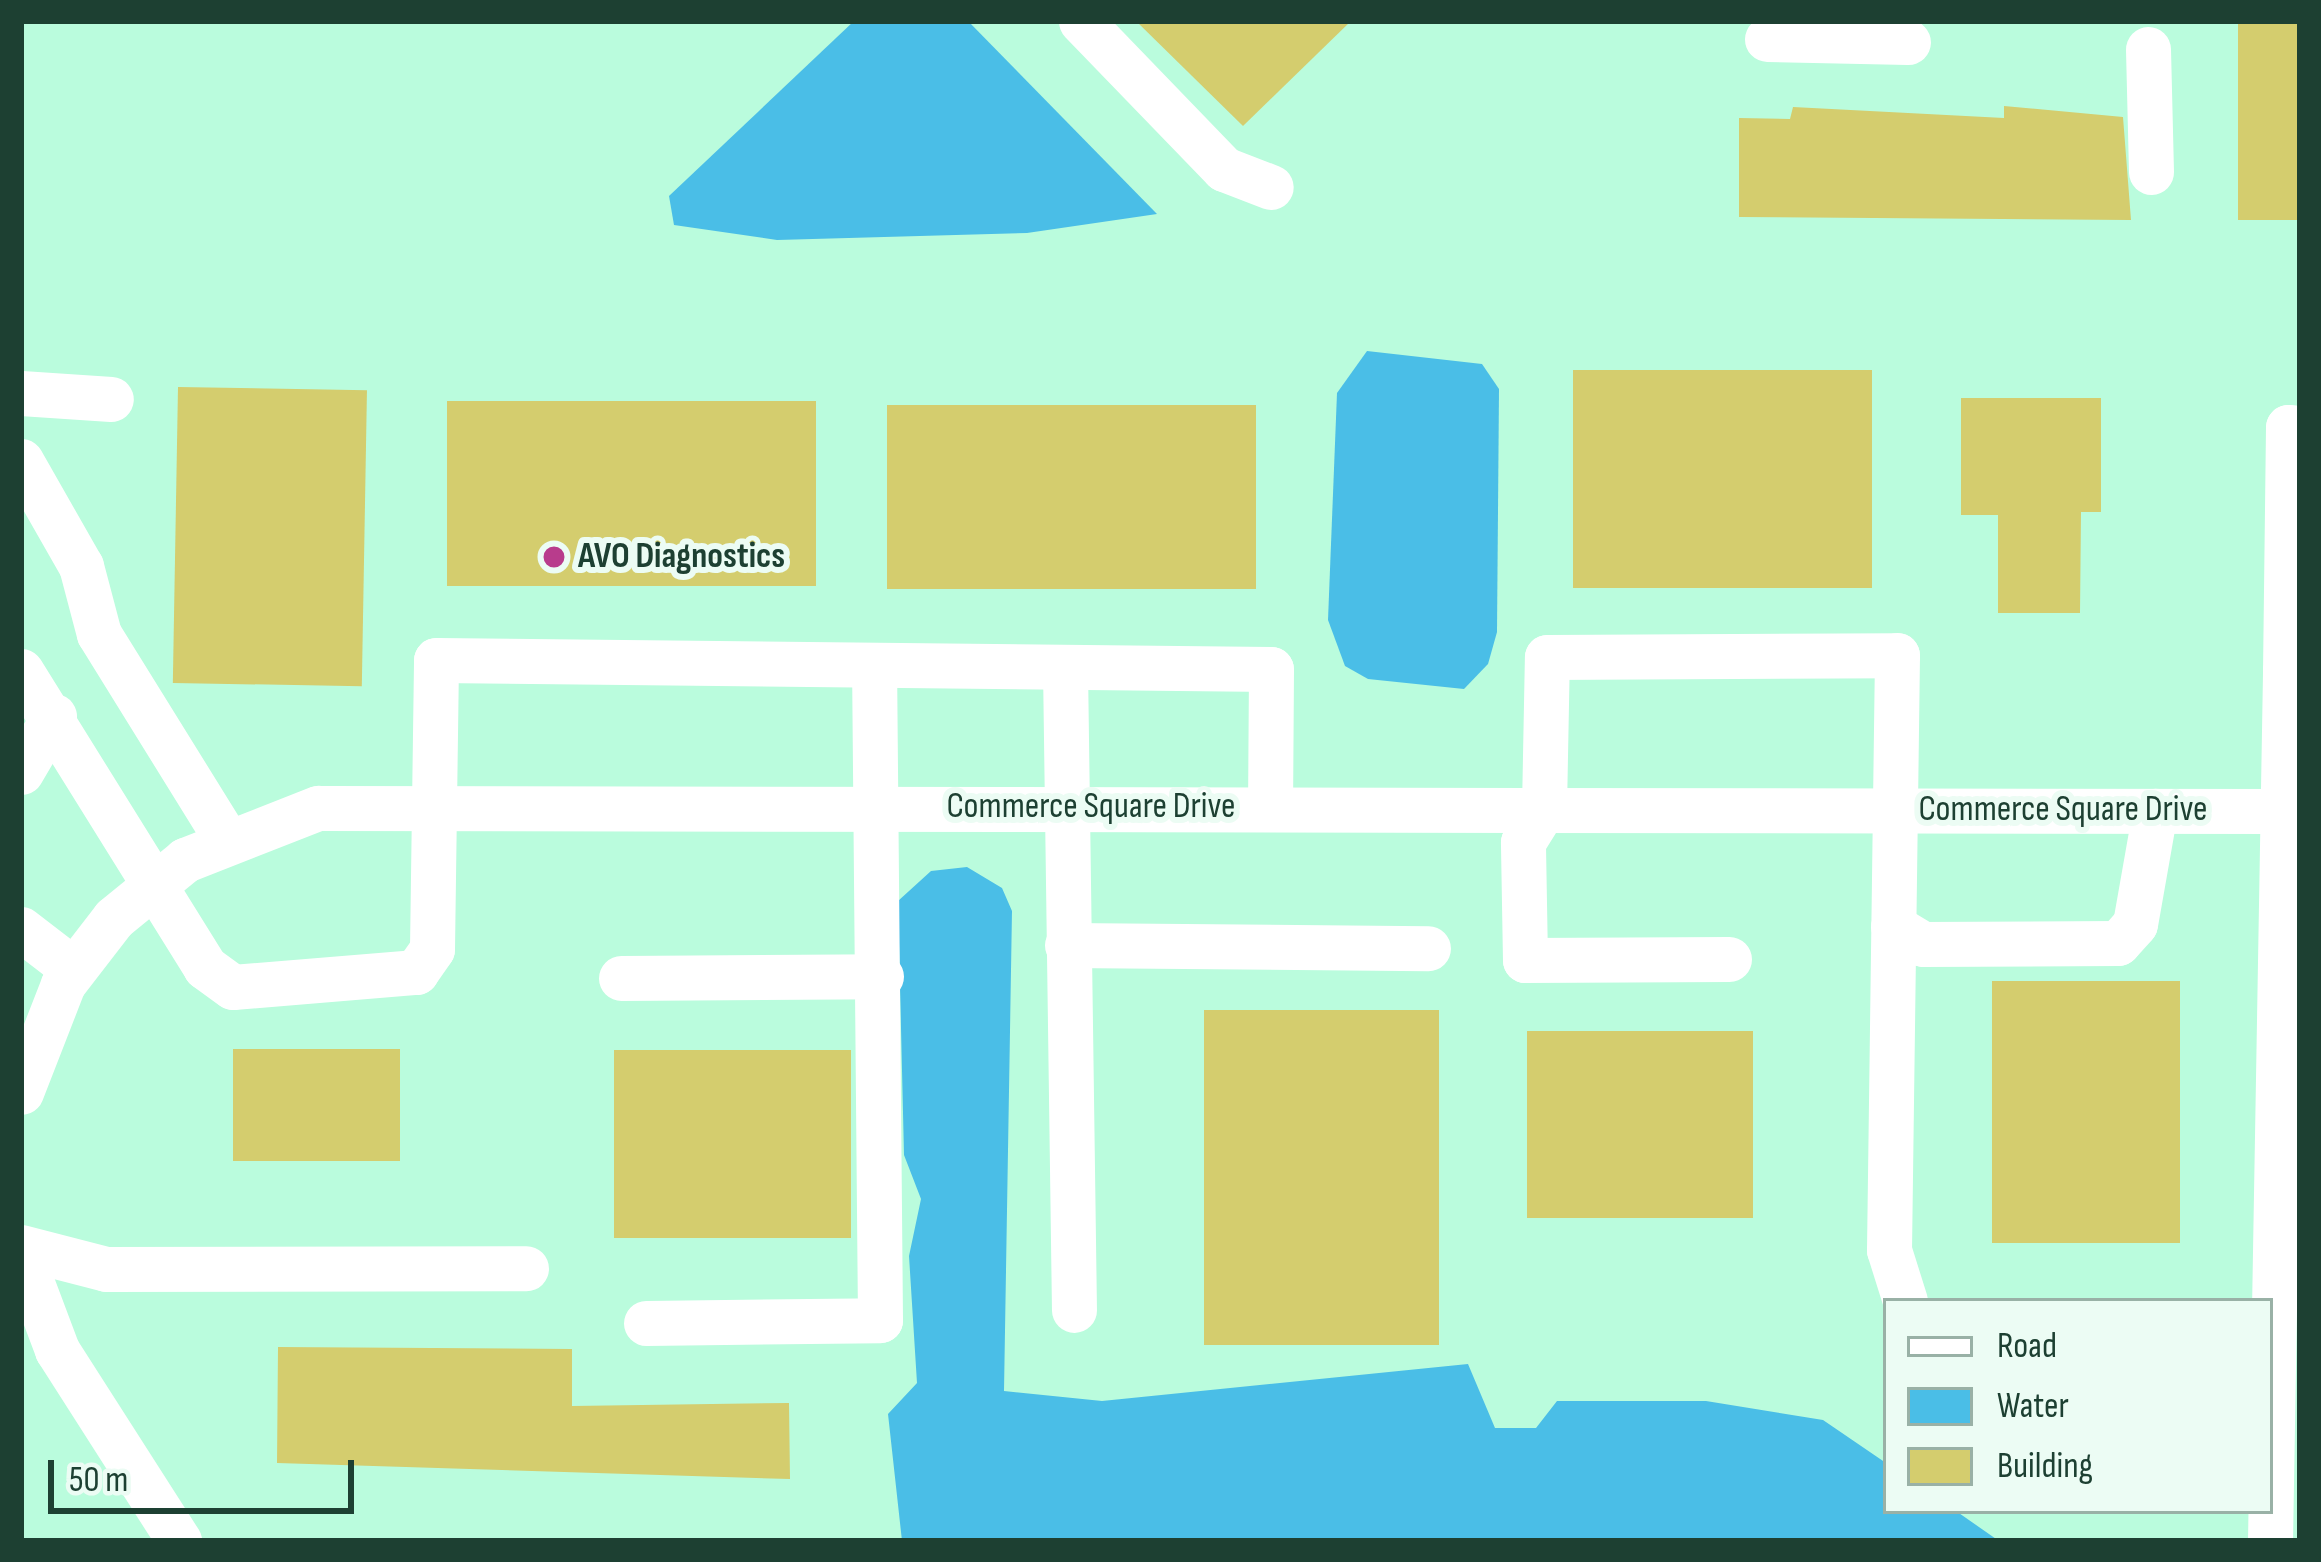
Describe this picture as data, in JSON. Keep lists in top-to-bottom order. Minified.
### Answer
{"streets":{"street":["Commerce Square Drive"]},"places":["AVO Diagnostics"],"legend":["Road","Water","Building"],"scale_bar":"50 m"}
